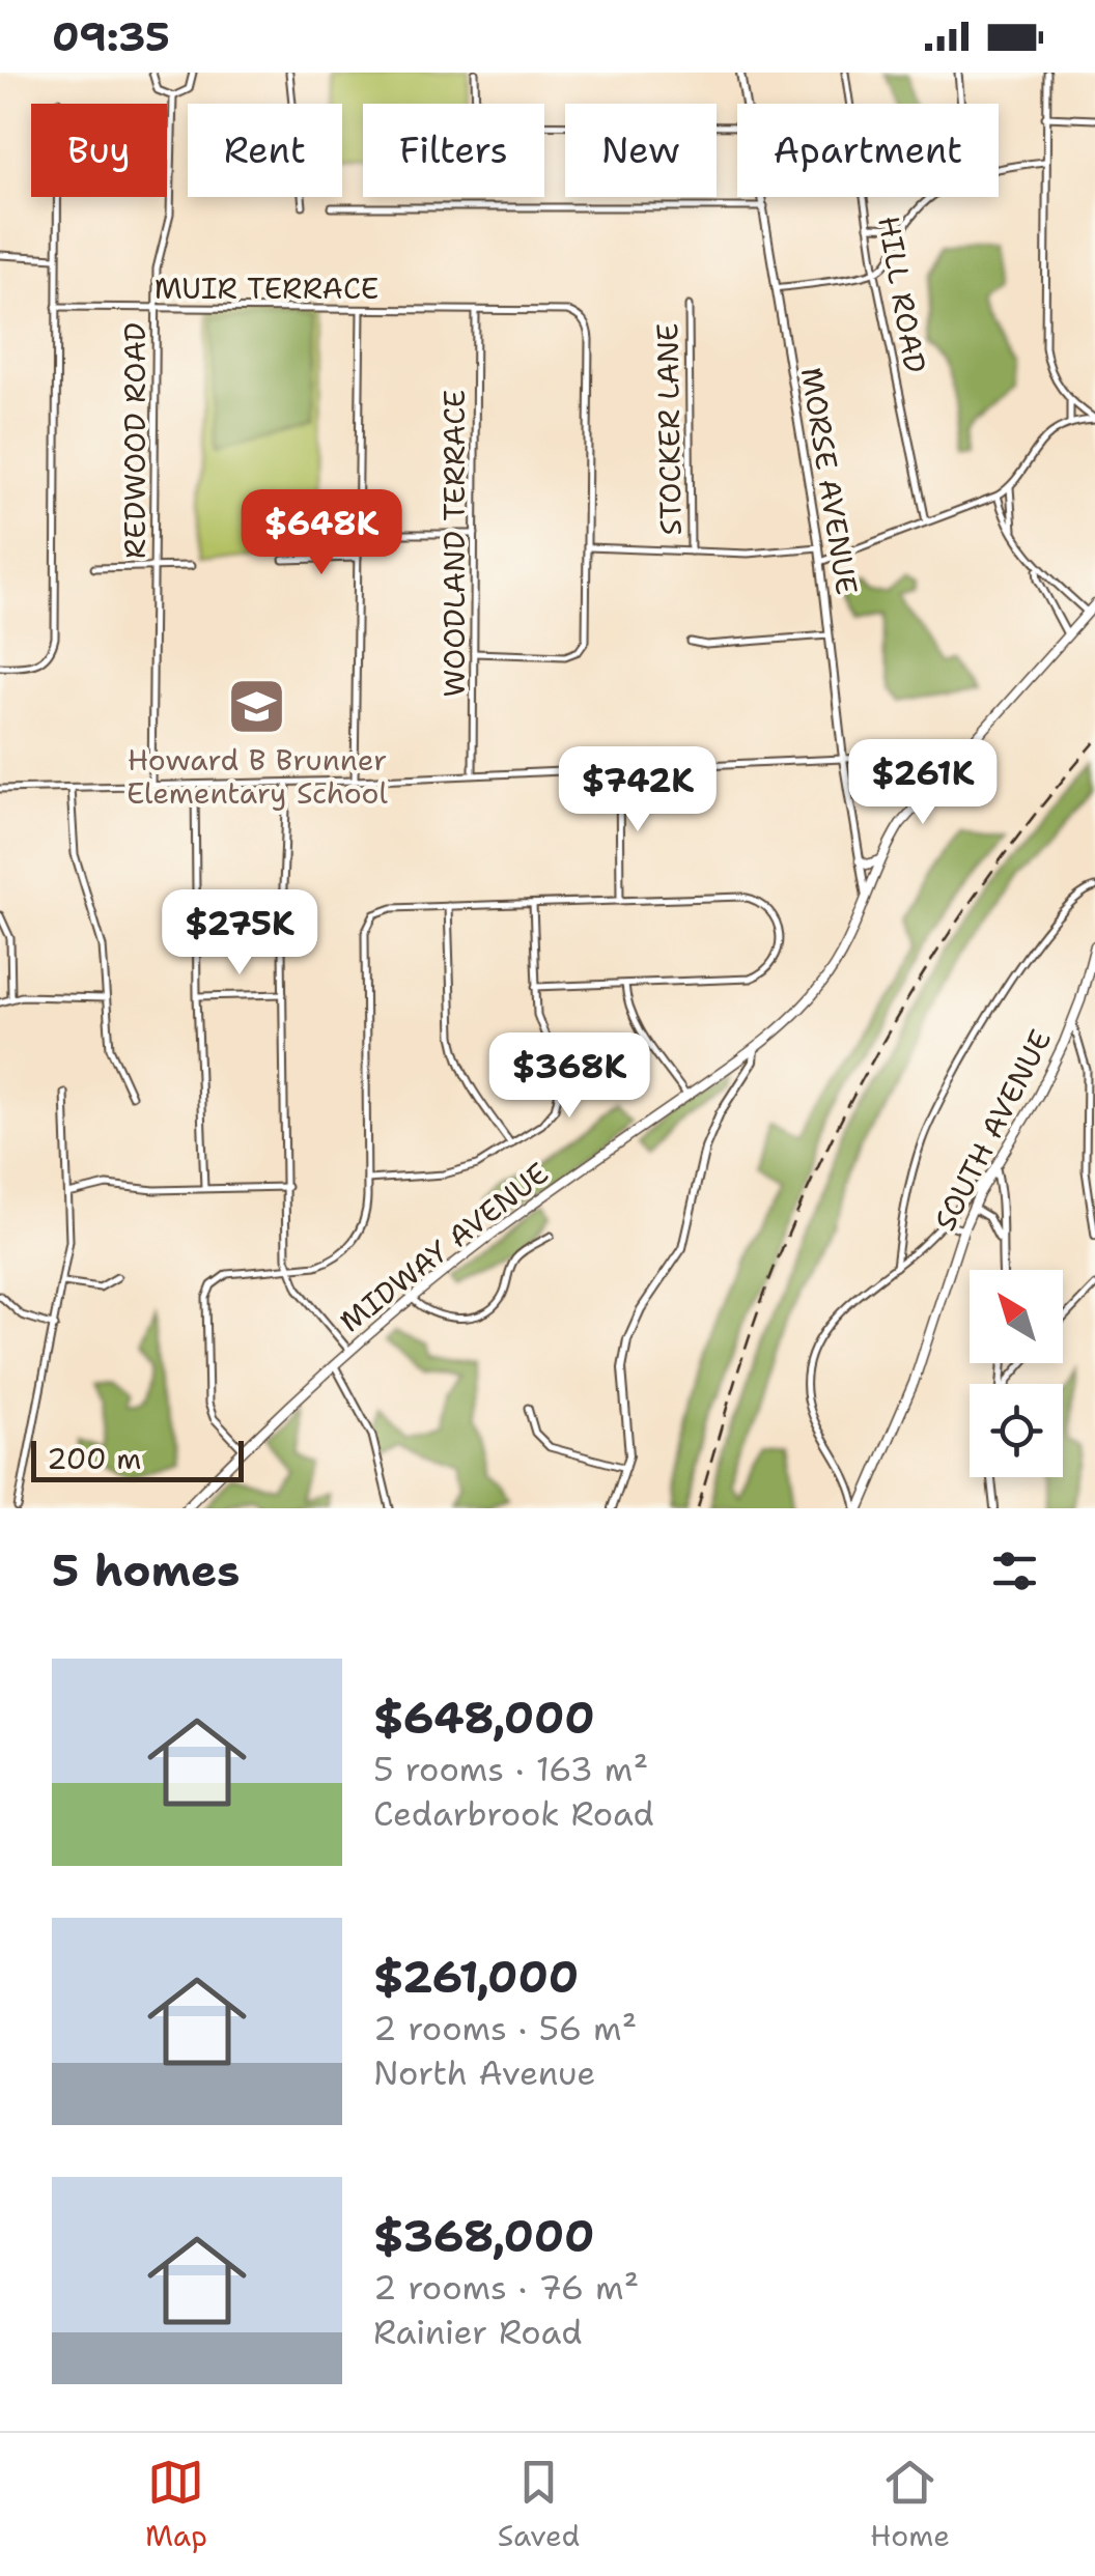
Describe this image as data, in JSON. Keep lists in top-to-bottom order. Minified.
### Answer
{"streets":{"main road":["SOUTH AVENUE","MIDWAY AVENUE"],"street":["MUIR TERRACE","HILL ROAD","STOCKER LANE","REDWOOD ROAD","MORSE AVENUE","WOODLAND TERRACE"]},"crossings":[["MUIR TERRACE","REDWOOD ROAD"],["MUIR TERRACE","WOODLAND TERRACE"],["MORSE AVENUE","MIDWAY AVENUE"]],"places":{"school or university":["Howard B Brunner Elementary School"]},"scale_bar":"200 m","north":"top left","page":{"status":"09:35","chip":["Buy","Rent","Filters","New","Apartment"],"price":["$648K","$261K","$742K","$275K","$368K"],"scale":"200 m","heading":"5 homes","list":[{"name":"$648,000","note":"5 rooms · 163 m² · Cedarbrook Road"},{"name":"$261,000","note":"2 rooms · 56 m² · North Avenue"},{"name":"$368,000","note":"2 rooms · 76 m² · Rainier Road"}],"tabs":["Map","Saved","Home"]}}
